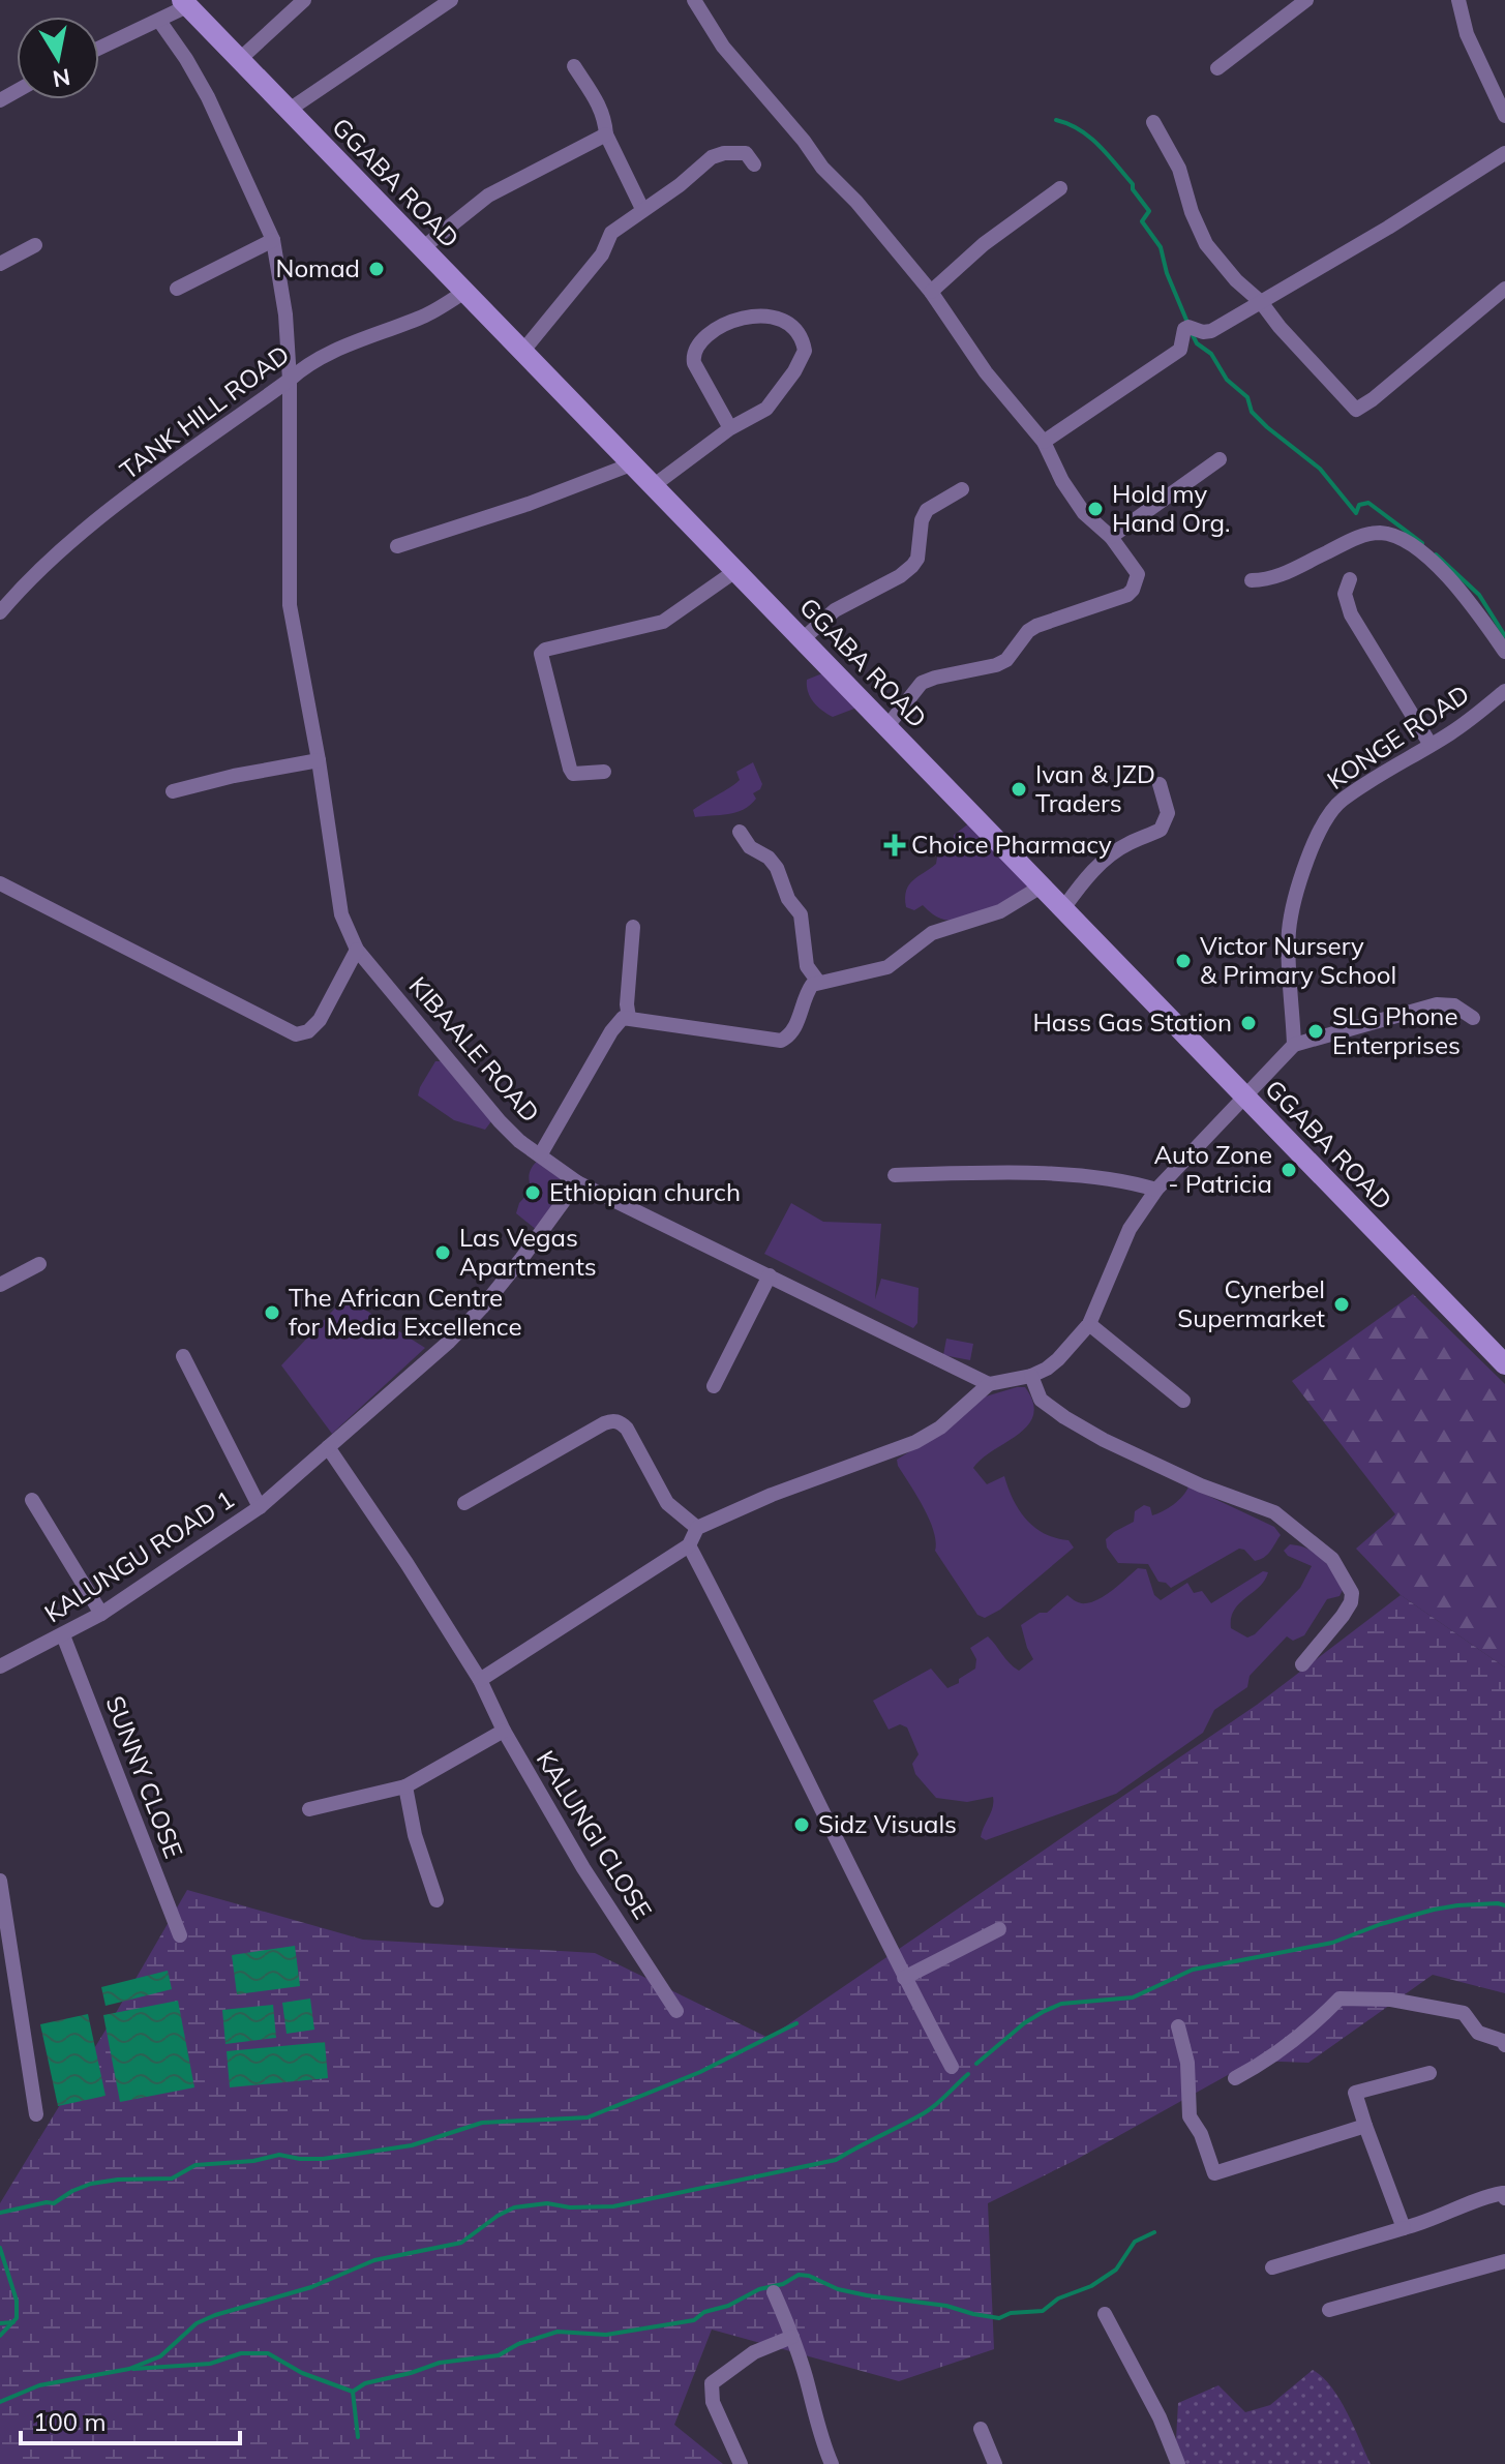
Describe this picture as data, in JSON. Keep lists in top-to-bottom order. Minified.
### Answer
{"streets":{"main road":["GGABA ROAD"],"street":["TANK HILL ROAD","KONGE ROAD","KIBAALE ROAD","KALUNGU ROAD 1","SUNNY CLOSE","KALUNGI CLOSE"]},"crossings":[["GGABA ROAD","TANK HILL ROAD"],["TANK HILL ROAD","KIBAALE ROAD"],["KIBAALE ROAD","KALUNGU ROAD 1"],["KALUNGU ROAD 1","SUNNY CLOSE"],["KALUNGU ROAD 1","KALUNGI CLOSE"]],"places":{"other":["Nomad","Hold my Hand Org.","Ivan & JZD Traders","Victor Nursery & Primary School","Hass Gas Station","SLG Phone Enterprises","Auto Zone - Patricia","Ethiopian church","Las Vegas Apartments","Cynerbel Supermarket","The African Centre for Media Excellence","Sidz Visuals"],"health":["Choice Pharmacy"]},"scale_bar":"100 m","north":"bottom"}
